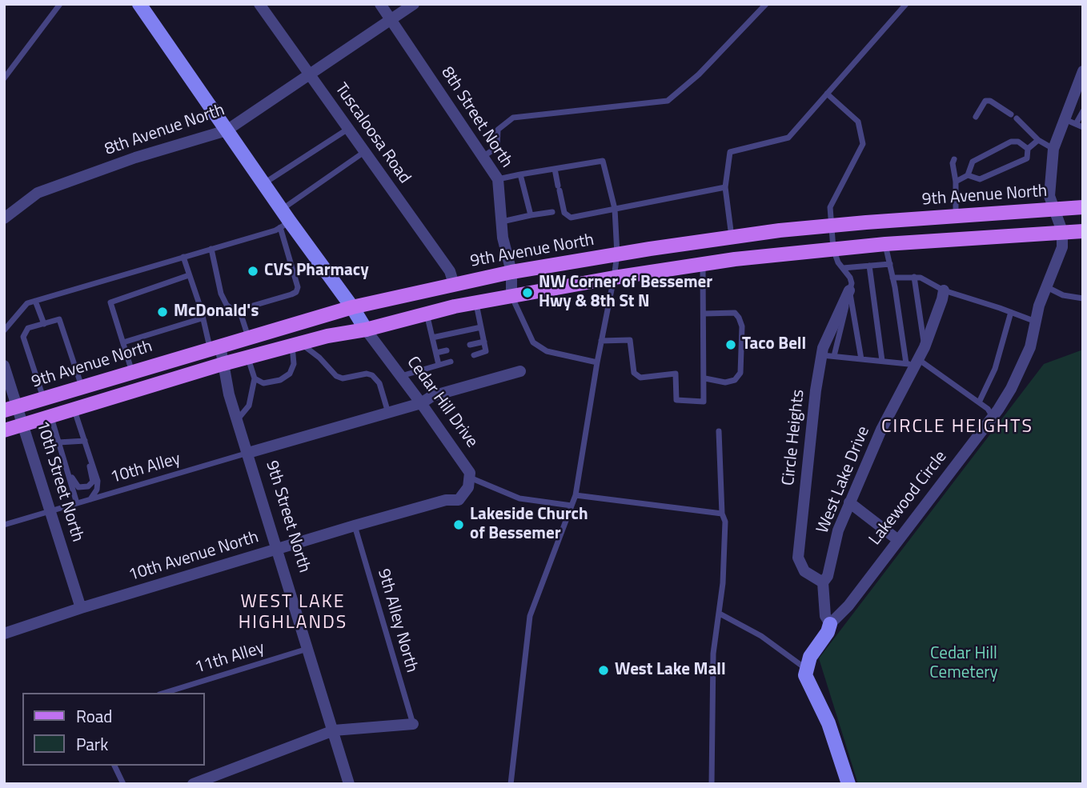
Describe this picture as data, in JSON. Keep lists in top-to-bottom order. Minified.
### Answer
{"streets":{"main road":["9th Avenue North"],"street":["8th Street North","8th Avenue North","Tuscaloosa Road","Cedar Hill Drive","Circle Heights","West Lake Drive","10th Street North","Lakewood Circle","9th Street North","10th Avenue North"],"lane":["10th Alley","9th Alley North","11th Alley"]},"crossings":[["8th Street North","8th Avenue North"],["8th Street North","9th Avenue North"],["8th Avenue North","Tuscaloosa Road"],["Tuscaloosa Road","9th Avenue North"],["9th Avenue North","10th Street North"],["9th Avenue North","9th Street North"],["Cedar Hill Drive","10th Avenue North"],["Circle Heights","West Lake Drive"],["10th Alley","10th Street North"],["10th Alley","9th Street North"],["West Lake Drive","Lakewood Circle"],["10th Street North","10th Avenue North"],["9th Street North","10th Avenue North"],["9th Street North","11th Alley"],["10th Avenue North","9th Alley North"]],"districts":["CIRCLE HEIGHTS","WEST LAKE HIGHLANDS"],"parks":["Cedar Hill Cemetery"],"places":["CVS Pharmacy","NW Corner of Bessemer Hwy & 8th St N","McDonald's","Taco Bell","Lakeside Church of Bessemer","West Lake Mall"],"legend":["Road","Park"]}
